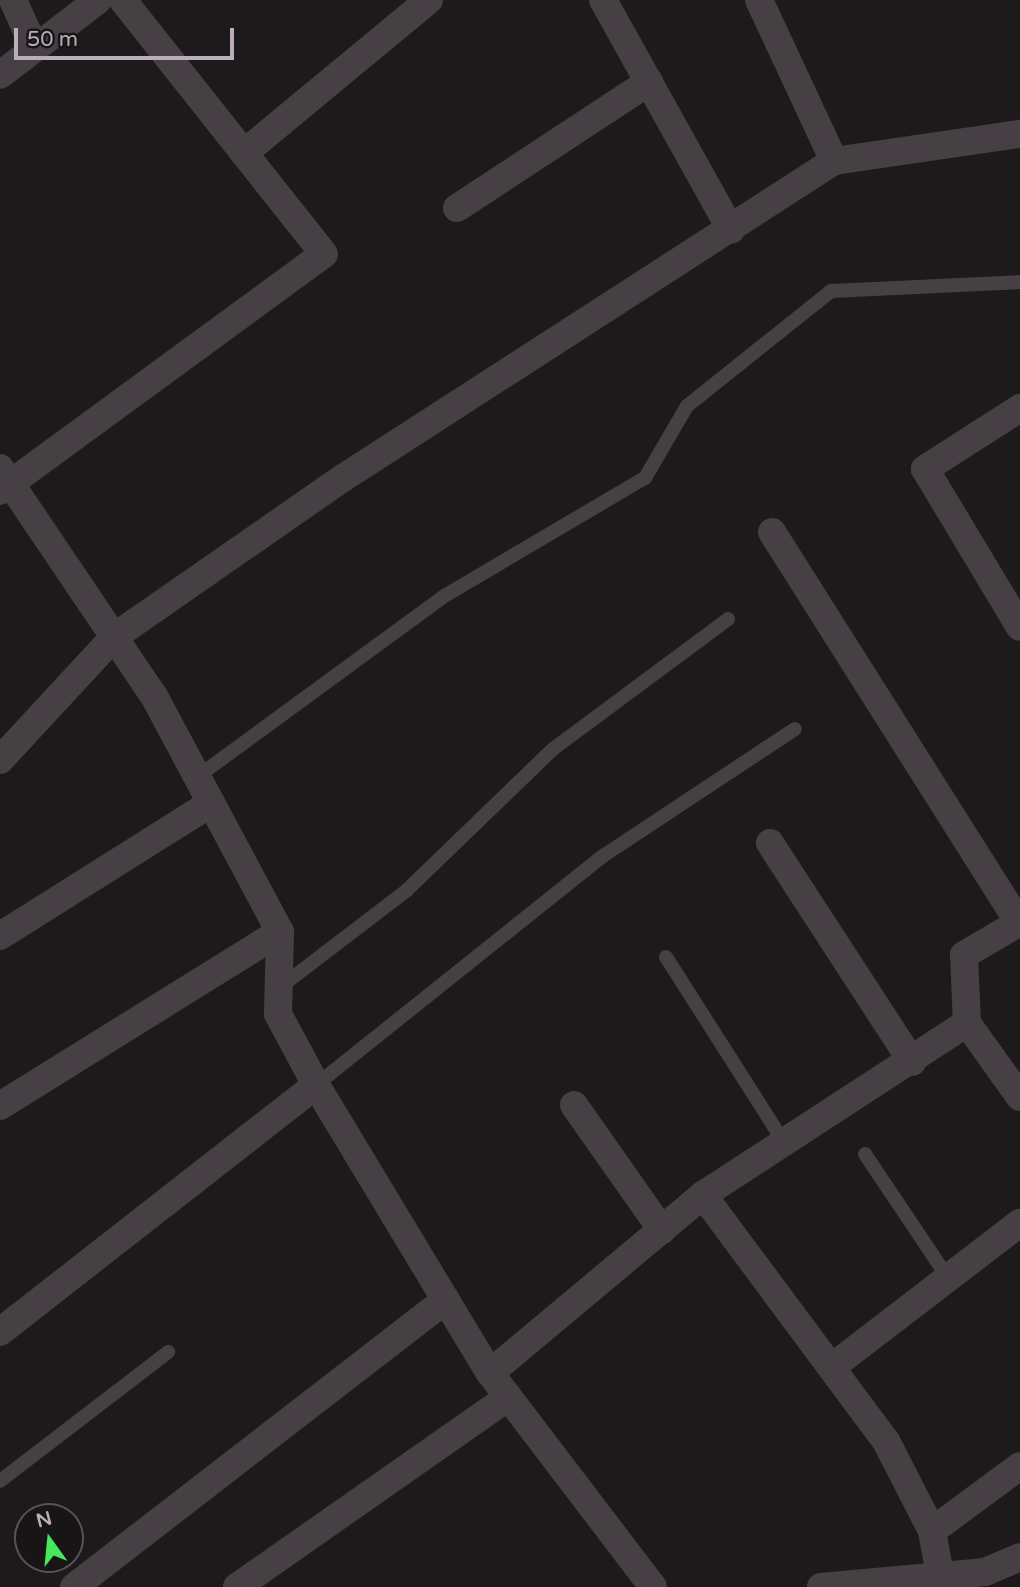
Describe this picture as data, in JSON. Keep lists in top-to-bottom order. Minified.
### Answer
{"scale_bar":"50 m","north":"top"}
